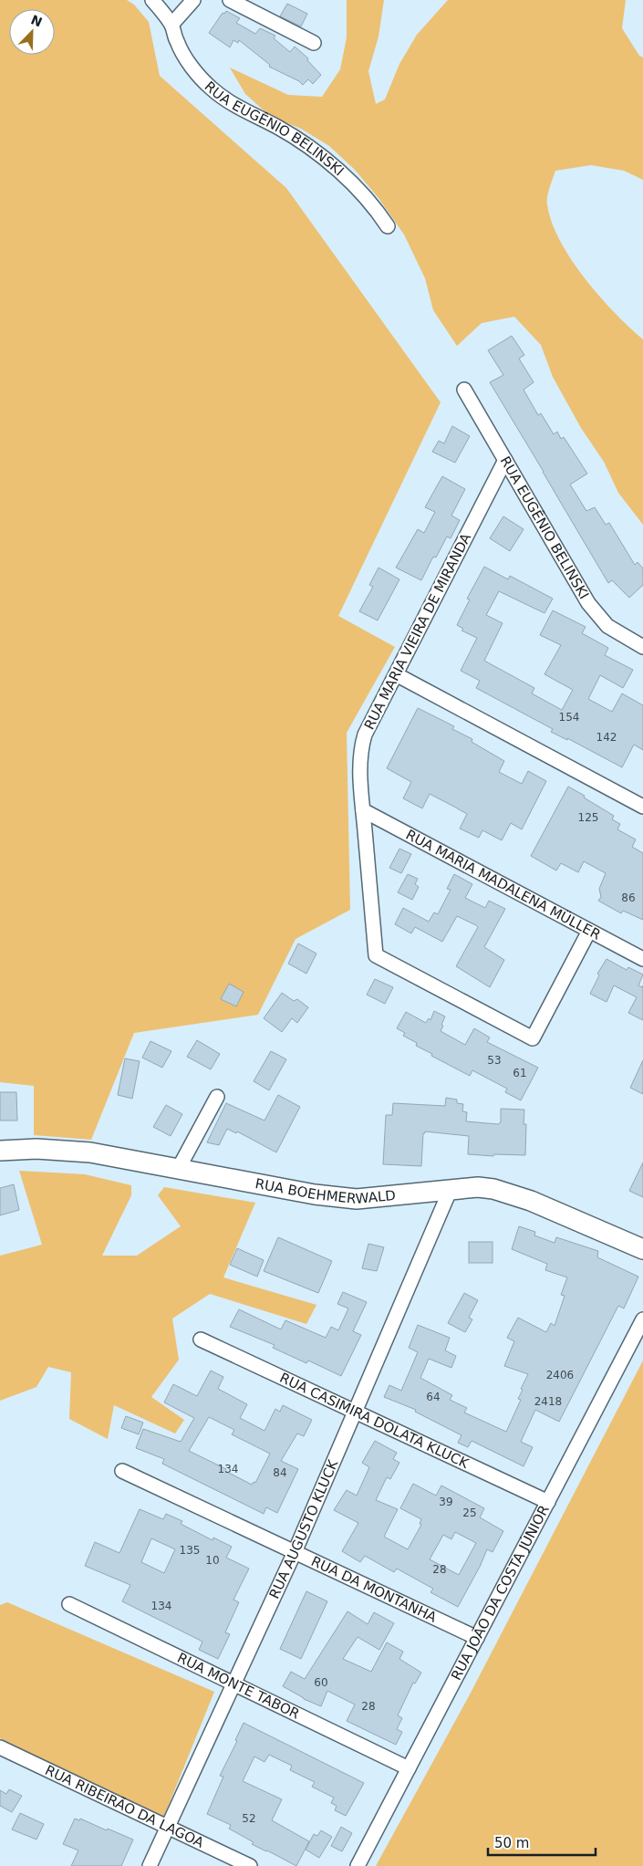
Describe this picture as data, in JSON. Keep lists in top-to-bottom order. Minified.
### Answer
{"streets":{"main road":["RUA BOEHMERWALD"],"street":["RUA EUGÊNIO BELINSKI","RUA MARIA VIEIRA DE MIRANDA","RUA MARIA MADALENA MÜLLER","RUA CASIMIRA DOLATA KLUCK","RUA AUGUSTO KLUCK","RUA DA MONTANHA","RUA JOÃO DA COSTA JÚNIOR","RUA MONTE TABOR","RUA RIBEIRÃO DA LAGOA"]},"crossings":[["RUA EUGÊNIO BELINSKI","RUA MARIA VIEIRA DE MIRANDA"],["RUA MARIA VIEIRA DE MIRANDA","RUA MARIA MADALENA MÜLLER"],["RUA BOEHMERWALD","RUA AUGUSTO KLUCK"],["RUA CASIMIRA DOLATA KLUCK","RUA AUGUSTO KLUCK"],["RUA CASIMIRA DOLATA KLUCK","RUA JOÃO DA COSTA JÚNIOR"],["RUA AUGUSTO KLUCK","RUA DA MONTANHA"],["RUA AUGUSTO KLUCK","RUA MONTE TABOR"],["RUA AUGUSTO KLUCK","RUA RIBEIRÃO DA LAGOA"],["RUA DA MONTANHA","RUA JOÃO DA COSTA JÚNIOR"],["RUA JOÃO DA COSTA JÚNIOR","RUA MONTE TABOR"]],"house_numbers":["154","142","125","86","53","61","2406","64","2418","134","84","39","25","135","10","28","134","60","28","52"],"scale_bar":"50 m","north":"top right"}
